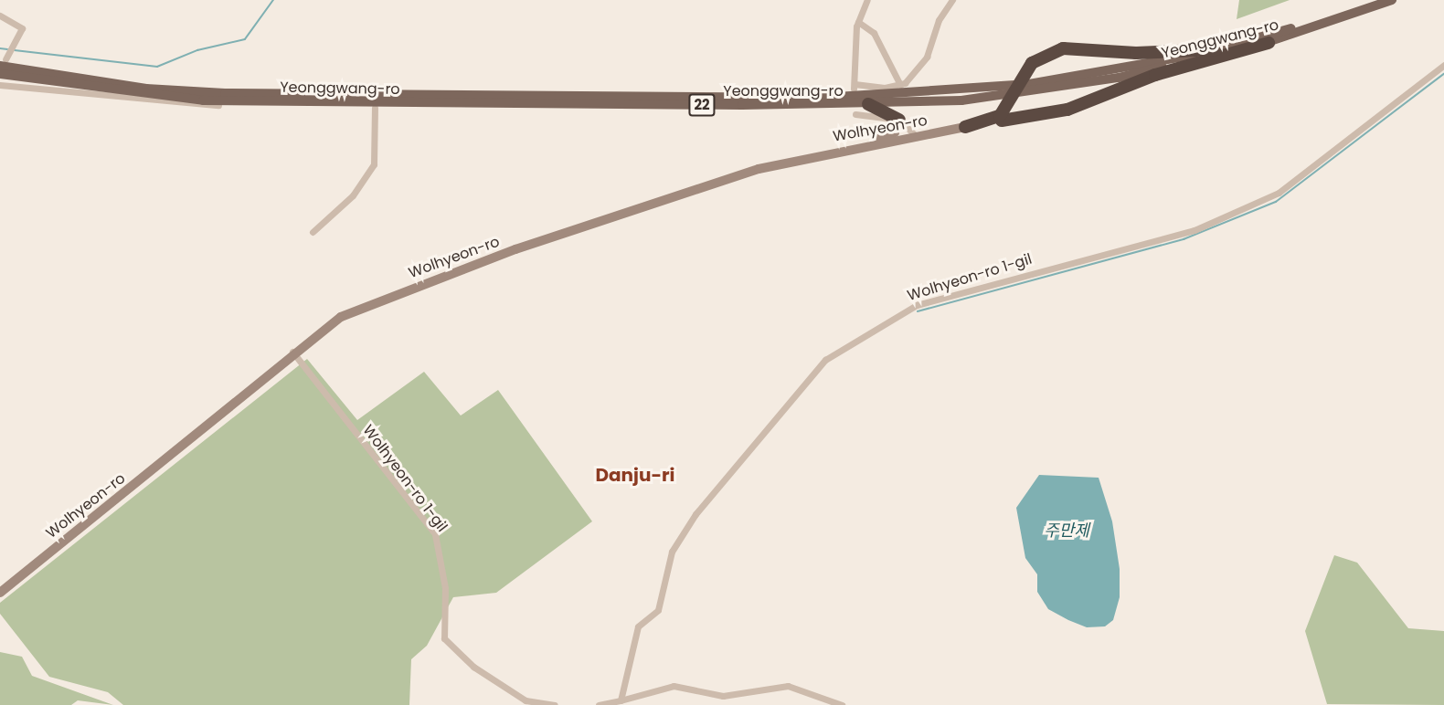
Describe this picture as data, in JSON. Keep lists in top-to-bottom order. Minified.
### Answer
{"streets":{"main road":["Yeonggwang-ro","22"],"street":["Wolhyeon-ro","Wolhyeon-ro 1-gil"]},"crossings":[["Wolhyeon-ro","Wolhyeon-ro 1-gil"]],"districts":["Danju-ri"],"water":["주만제"]}
